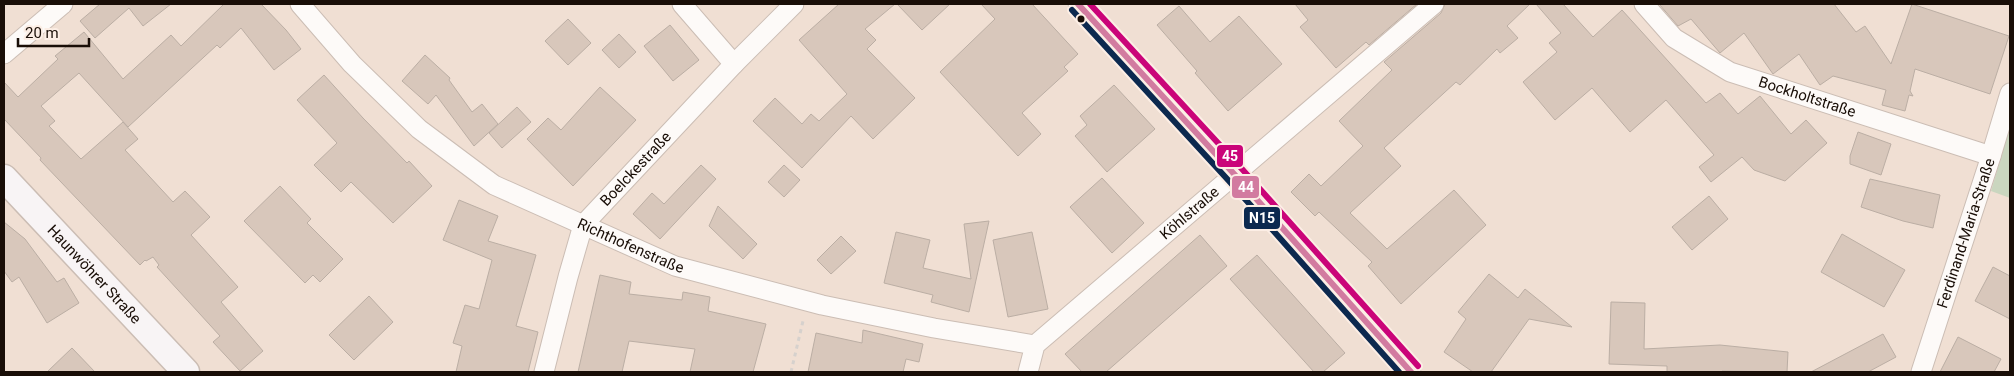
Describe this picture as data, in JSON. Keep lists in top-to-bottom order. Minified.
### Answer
{"streets":{"street":["Bockholtstraße","Boelckestraße","Köhlstraße","Ferdinand-Maria-Straße","Richthofenstraße","Haunwöhrer Straße"]},"crossings":[["Bockholtstraße","Ferdinand-Maria-Straße"],["Boelckestraße","Richthofenstraße"],["Köhlstraße","Richthofenstraße"]],"lines":["transit line 44","transit line 45","transit line N15"],"scale_bar":"20 m"}
